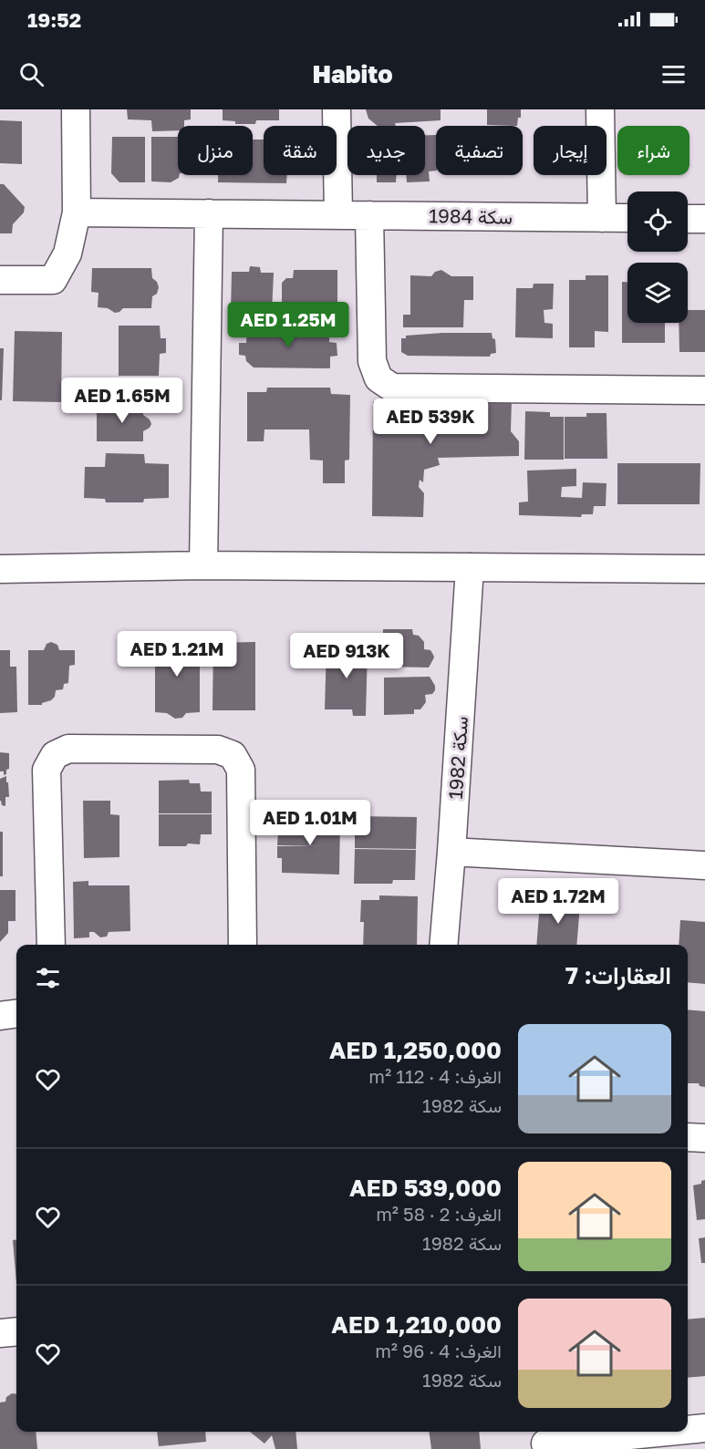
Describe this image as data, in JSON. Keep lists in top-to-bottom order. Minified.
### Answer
{"streets":{"street":["سكة 1984","سكة 1982"]},"page":{"status":"19:52","header":"Habito","chip":["شراء","إيجار","تصفية","جديد","شقة","منزل"],"price":["AED 1.25M","AED 1.65M","AED 539K","AED 1.21M","AED 913K","AED 1.01M","AED 1.72M"],"heading":"العقارات: 7","list":[{"name":"AED 1,250,000","note":"الغرف: 4 · 112 m² · سكة 1982"},{"name":"AED 539,000","note":"الغرف: 2 · 58 m² · سكة 1982"},{"name":"AED 1,210,000","note":"الغرف: 4 · 96 m² · سكة 1982"}]}}
